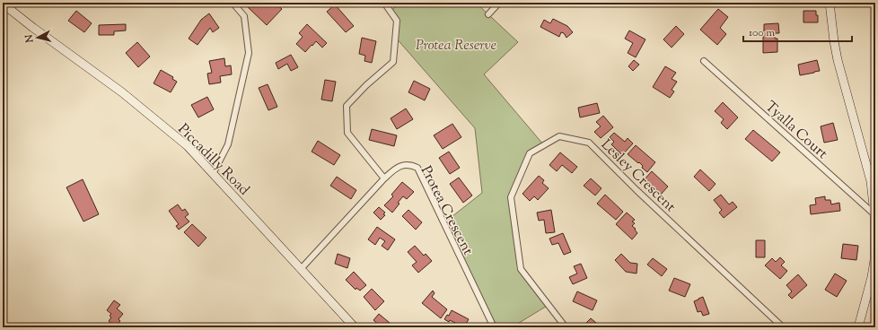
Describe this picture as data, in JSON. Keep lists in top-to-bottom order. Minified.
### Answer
{"streets":{"main road":["Piccadilly Road"],"street":["Tyalla Court","Lesley Crescent","Protea Crescent"]},"crossings":[["Piccadilly Road","Protea Crescent"]],"parks":["Protea Reserve"],"scale_bar":"100 m","north":"left"}
